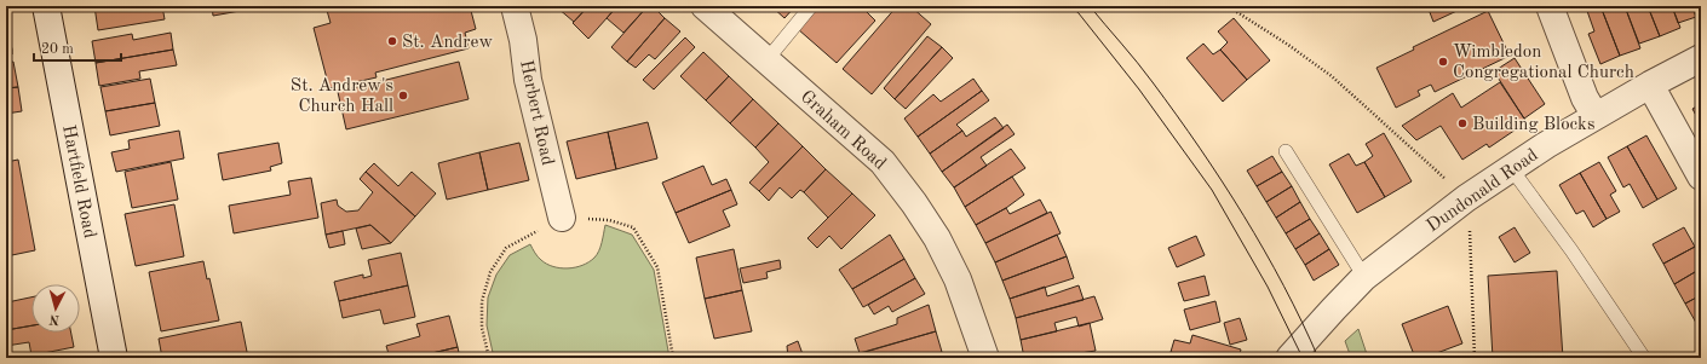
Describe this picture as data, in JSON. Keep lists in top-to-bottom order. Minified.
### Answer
{"streets":{"street":["Herbert Road","Graham Road","Hartfield Road","Dundonald Road"]},"places":["St. Andrew","Wimbledon Congregational Church","St. Andrew's Church Hall","Building Blocks"],"scale_bar":"20 m","north":"bottom"}
